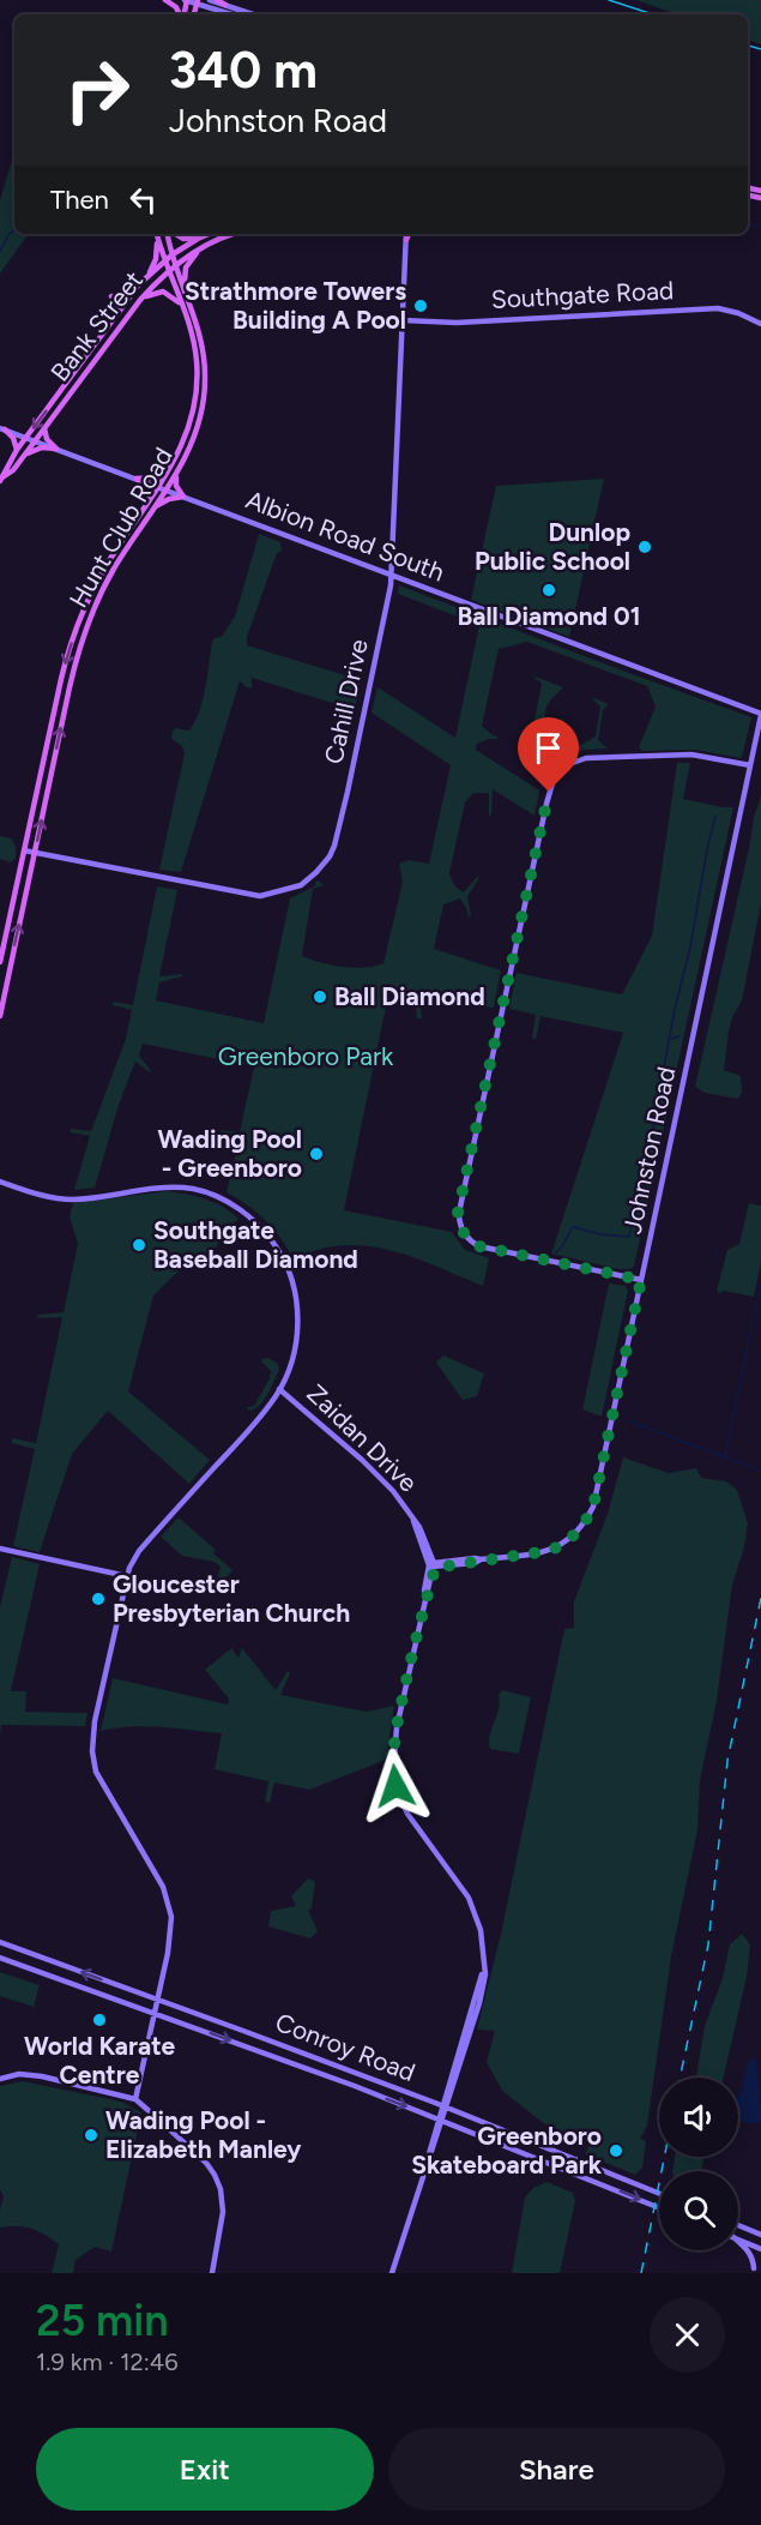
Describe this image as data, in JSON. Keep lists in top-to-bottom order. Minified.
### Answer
{"streets":{"main road":["Bank Street","Hunt Club Road"],"street":["Southgate Road","Albion Road South","Cahill Drive","Johnston Road","Zaidan Drive","Conroy Road"]},"crossings":[["Southgate Road","Cahill Drive"],["Bank Street","Hunt Club Road"],["Bank Street","Albion Road South"],["Hunt Club Road","Albion Road South"],["Hunt Club Road","Cahill Drive"],["Albion Road South","Cahill Drive"],["Albion Road South","Johnston Road"],["Johnston Road","Zaidan Drive"]],"parks":["Greenboro Park"],"places":["Strathmore Towers Building A Pool","Dunlop Public School","Ball Diamond 01","Ball Diamond","Wading Pool - Greenboro","Southgate Baseball Diamond","Gloucester Presbyterian Church","World Karate Centre","Wading Pool - Elizabeth Manley","Greenboro Skateboard Park"],"page":{"turn":["340 m","Johnston Road"],"then":"Then","heading":["25 min","1.9 km · 12:46"],"buttons":["Exit","Share"]}}
